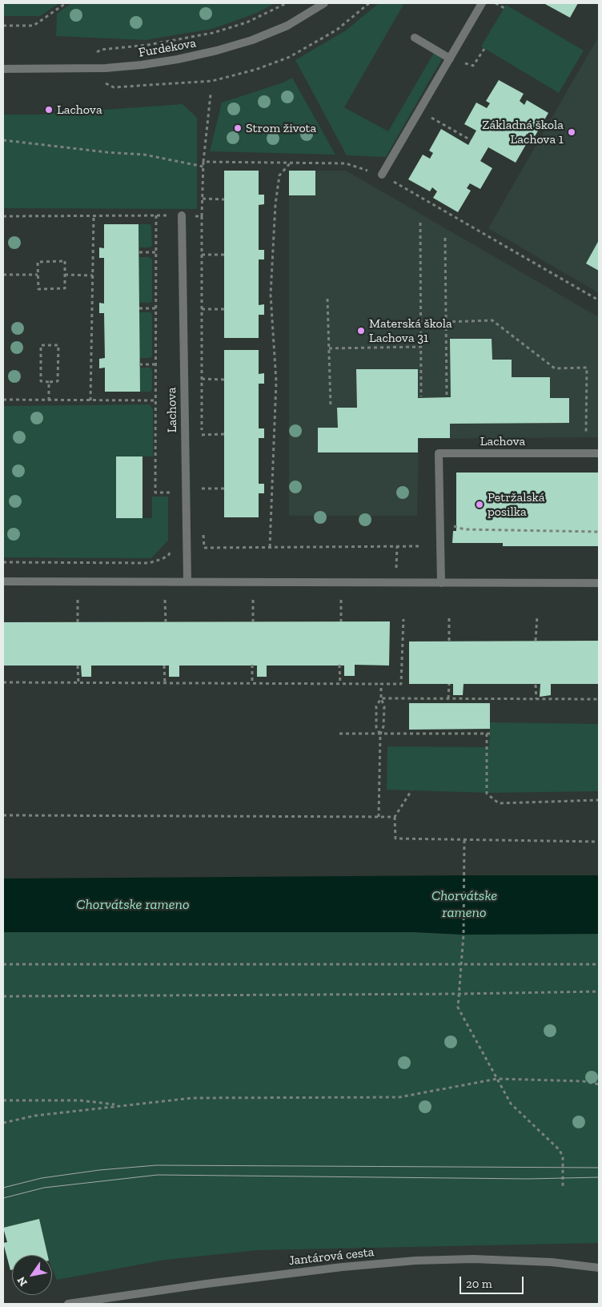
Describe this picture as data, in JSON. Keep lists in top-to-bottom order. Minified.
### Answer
{"streets":{"street":["Furdekova","Lachova","Jantárová cesta"]},"water":["Chorvátske rameno"],"places":["Lachova","Strom života","Základná škola Lachova 1","Materská škola Lachova 31","Petržalská posilka"],"scale_bar":"20 m","north":"bottom left"}
